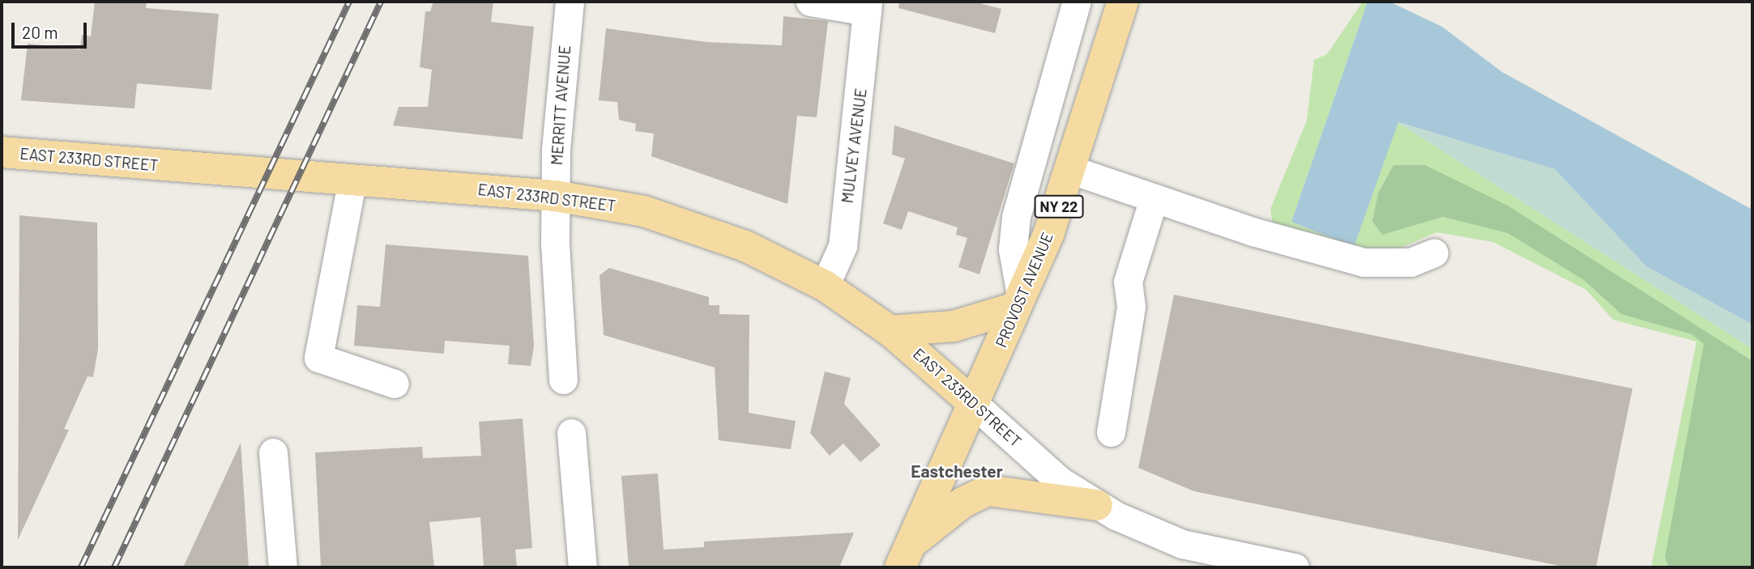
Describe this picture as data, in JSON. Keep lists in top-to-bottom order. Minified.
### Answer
{"streets":{"main road":["EAST 233RD STREET","NY 22","PROVOST AVENUE"],"street":["MERRITT AVENUE","MULVEY AVENUE"]},"crossings":[["MERRITT AVENUE","EAST 233RD STREET"],["MULVEY AVENUE","EAST 233RD STREET"],["EAST 233RD STREET","PROVOST AVENUE"]],"districts":["Eastchester"],"scale_bar":"20 m"}
